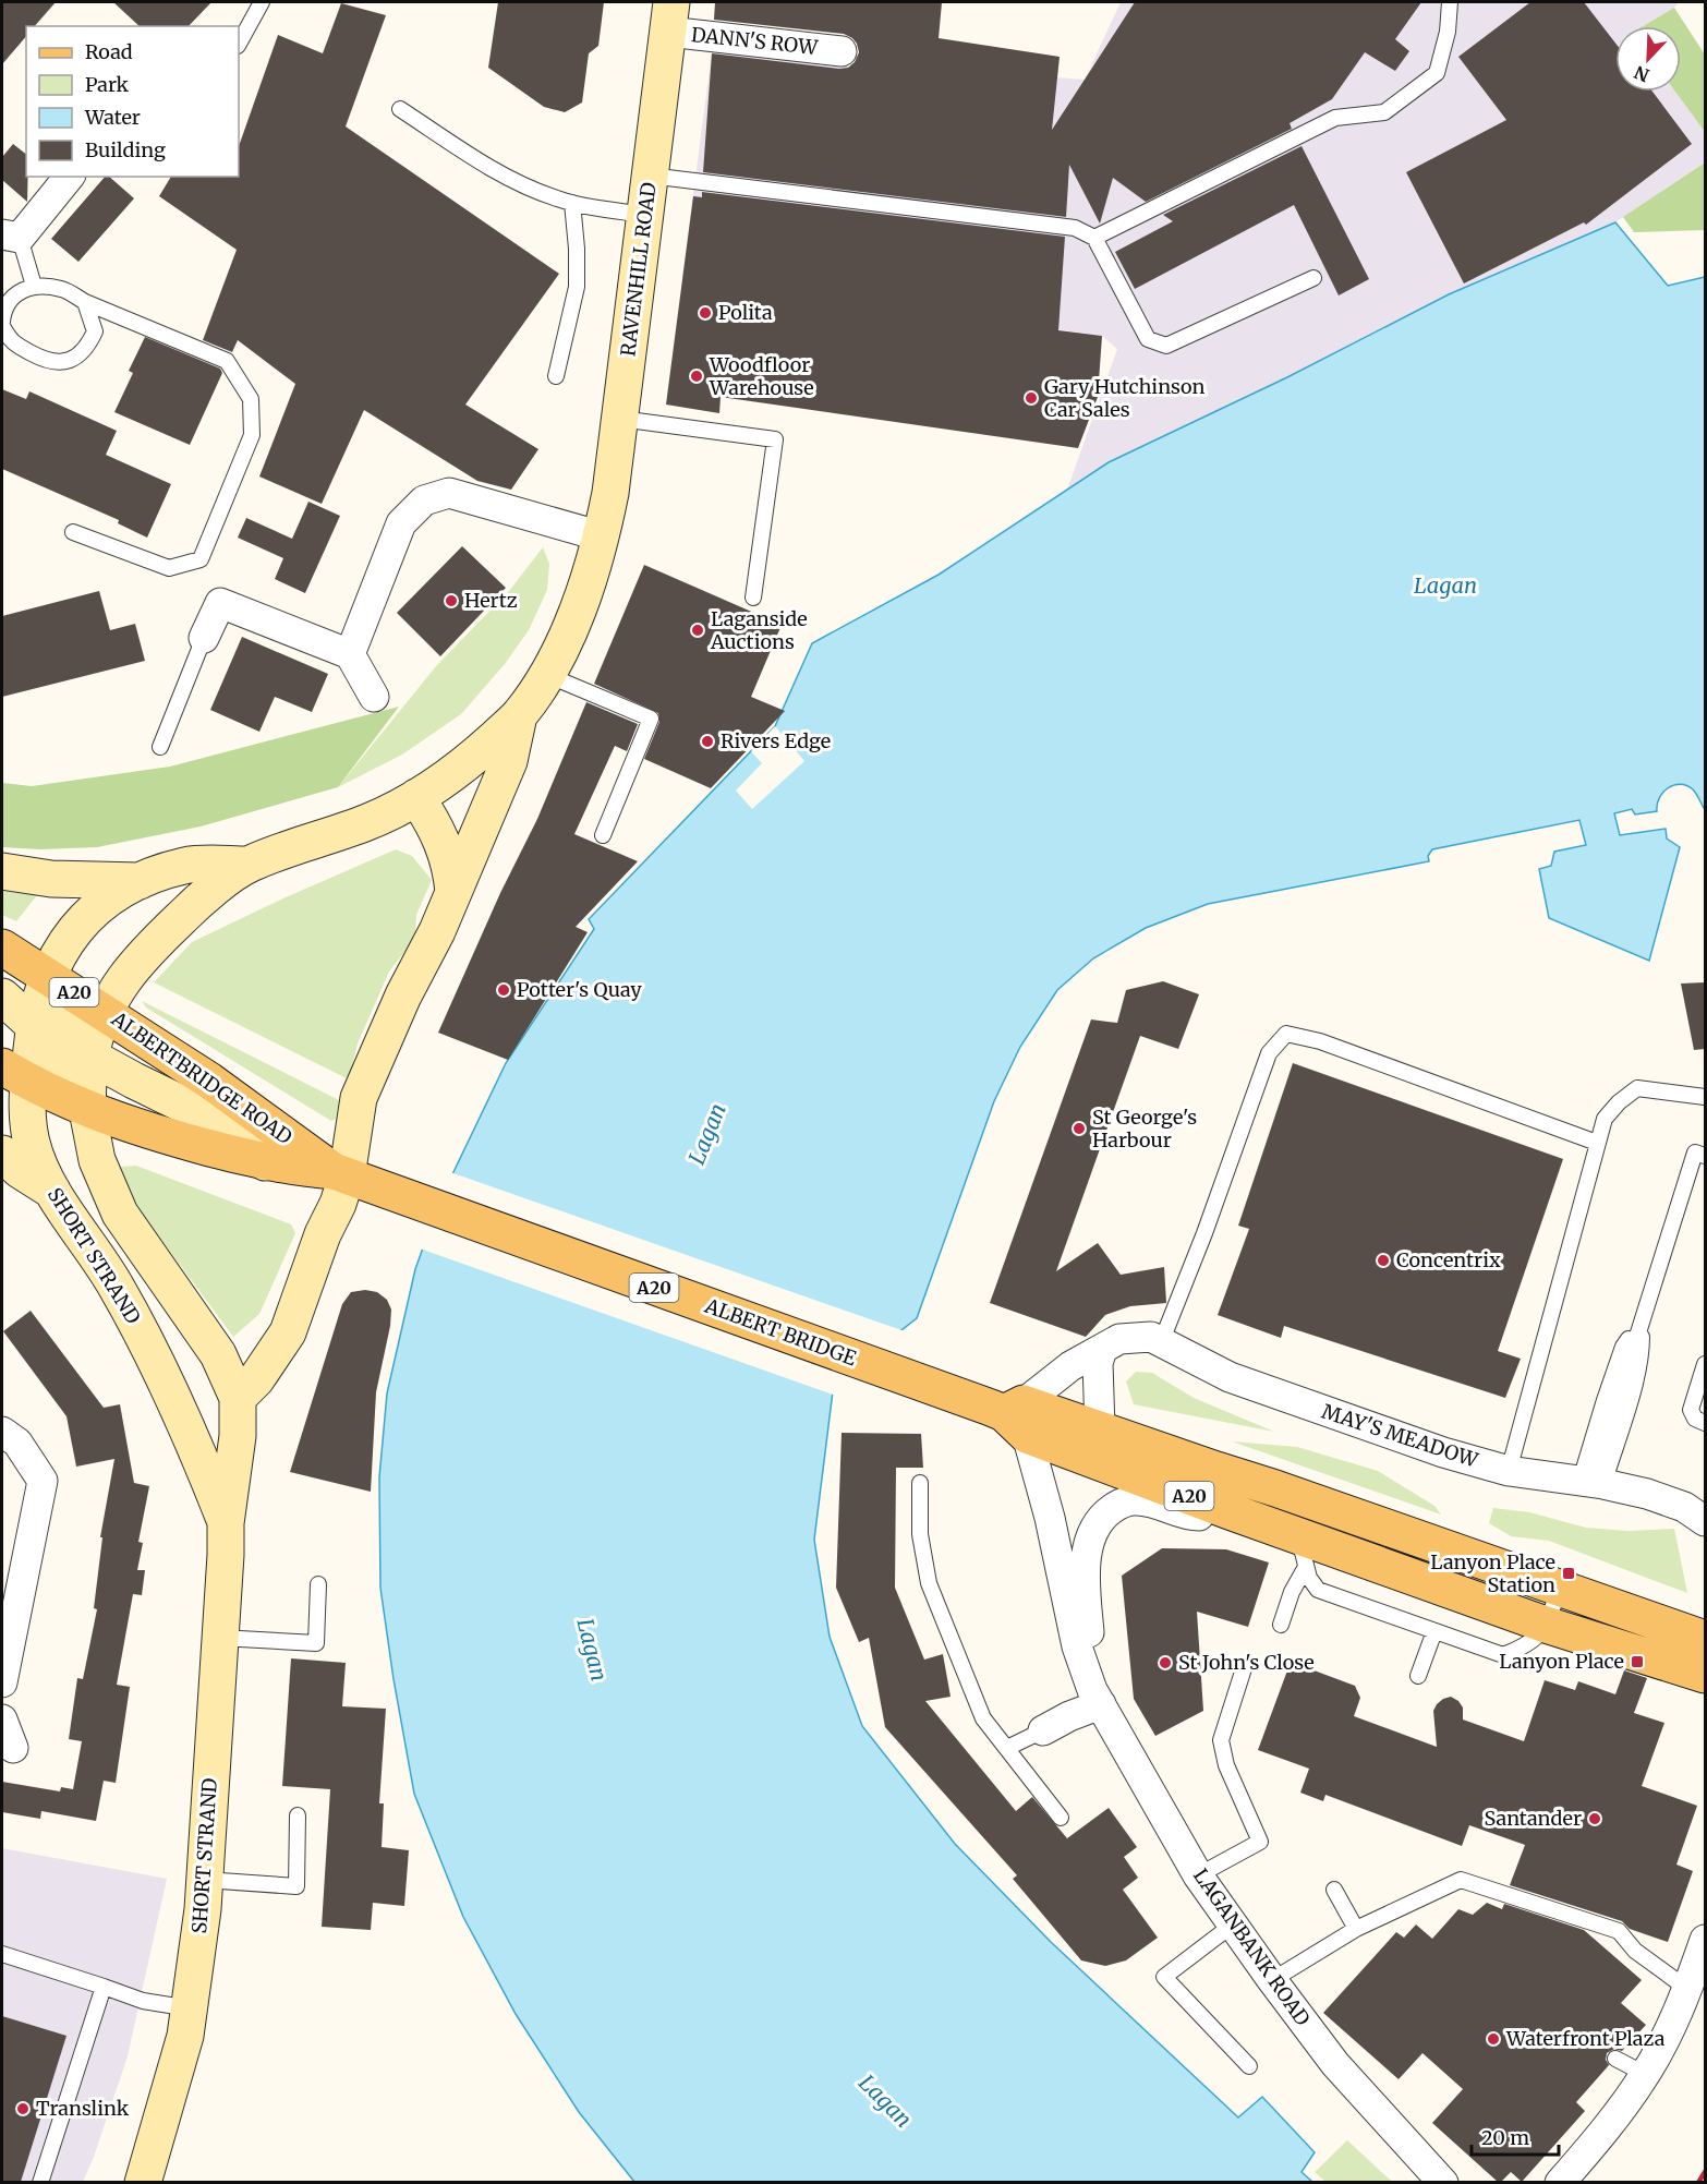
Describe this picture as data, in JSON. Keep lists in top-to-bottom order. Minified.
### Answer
{"streets":{"main road":["RAVENHILL ROAD","A20","ALBERTBRIDGE ROAD","SHORT STRAND","ALBERT BRIDGE"],"street":["DANN'S ROW","MAY'S MEADOW","LAGANBANK ROAD"]},"crossings":[["DANN'S ROW","RAVENHILL ROAD"],["RAVENHILL ROAD","ALBERTBRIDGE ROAD"],["RAVENHILL ROAD","SHORT STRAND"],["A20","ALBERT BRIDGE"],["A20","MAY'S MEADOW"],["A20","LAGANBANK ROAD"],["ALBERTBRIDGE ROAD","SHORT STRAND"],["ALBERTBRIDGE ROAD","ALBERT BRIDGE"],["ALBERT BRIDGE","MAY'S MEADOW"],["ALBERT BRIDGE","LAGANBANK ROAD"],["MAY'S MEADOW","LAGANBANK ROAD"]],"water":["Lagan"],"places":{"other":["Polita","Woodfloor Warehouse","Gary Hutchinson Car Sales","Hertz","Laganside Auctions","Rivers Edge","Potter's Quay","St George's Harbour","Concentrix","St John's Close","Santander","Waterfront Plaza","Translink"],"transit":["Lanyon Place Station","Lanyon Place"]},"legend":["Road","Park","Water","Building"],"scale_bar":"20 m","north":"bottom left"}
